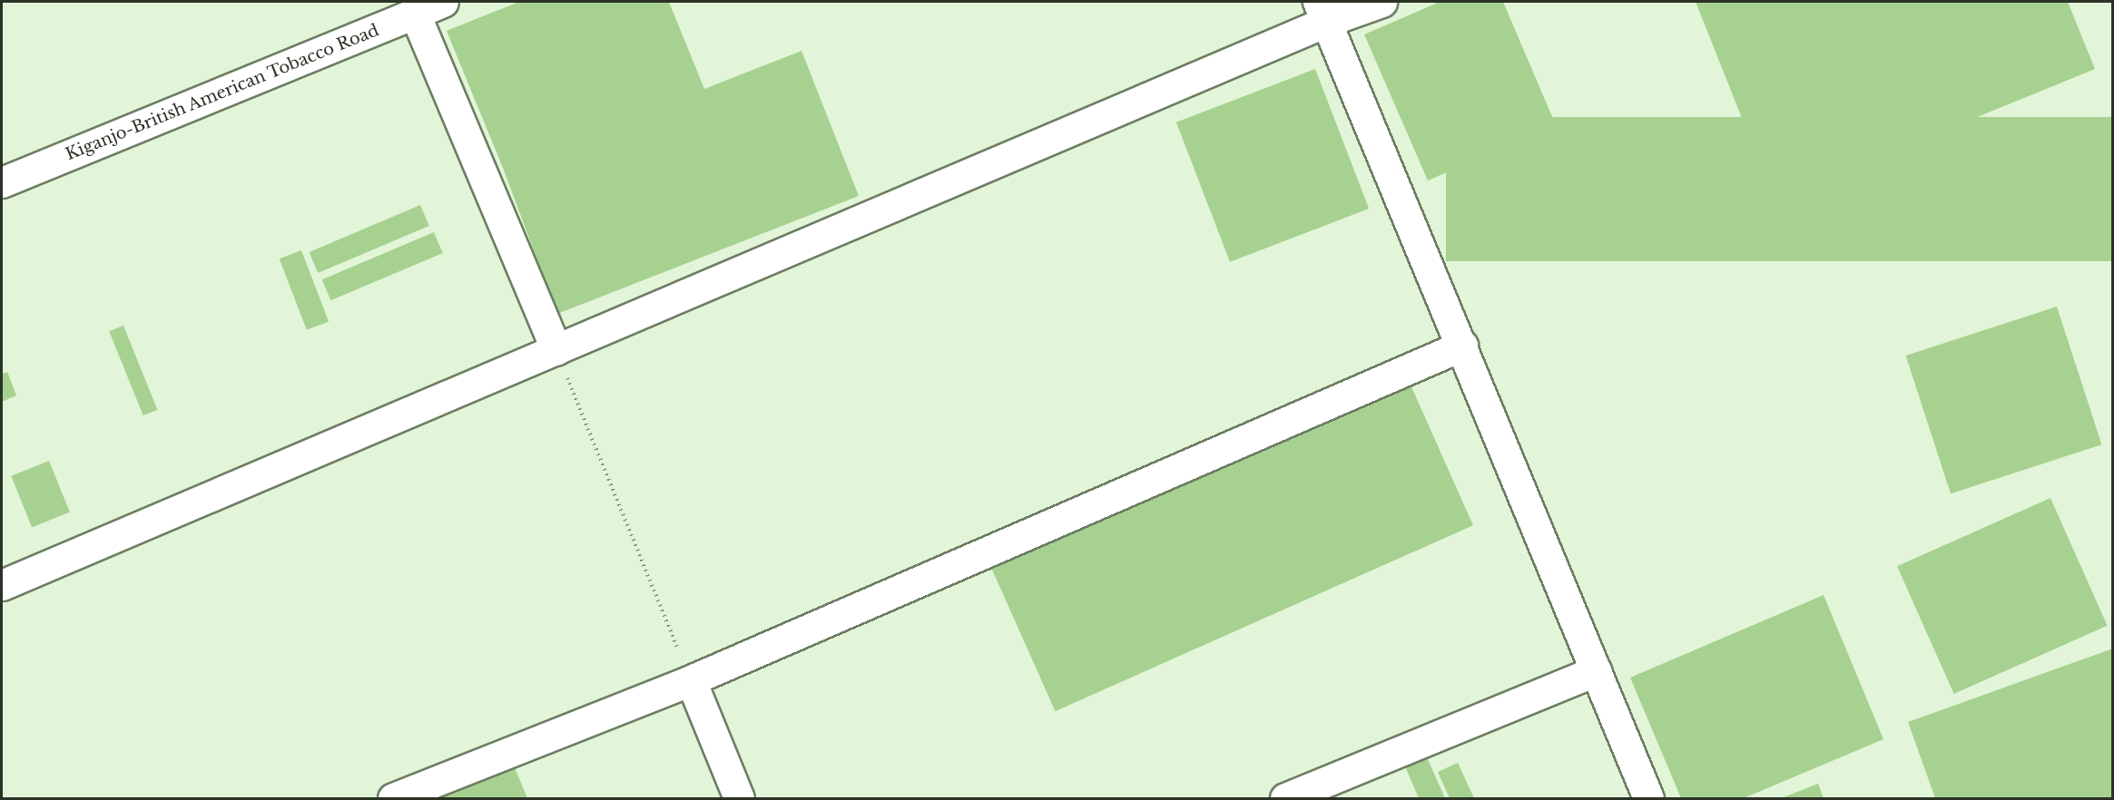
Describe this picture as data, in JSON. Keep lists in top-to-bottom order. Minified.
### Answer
{"streets":{"street":["Kiganjo-British American Tobacco Road"]}}
